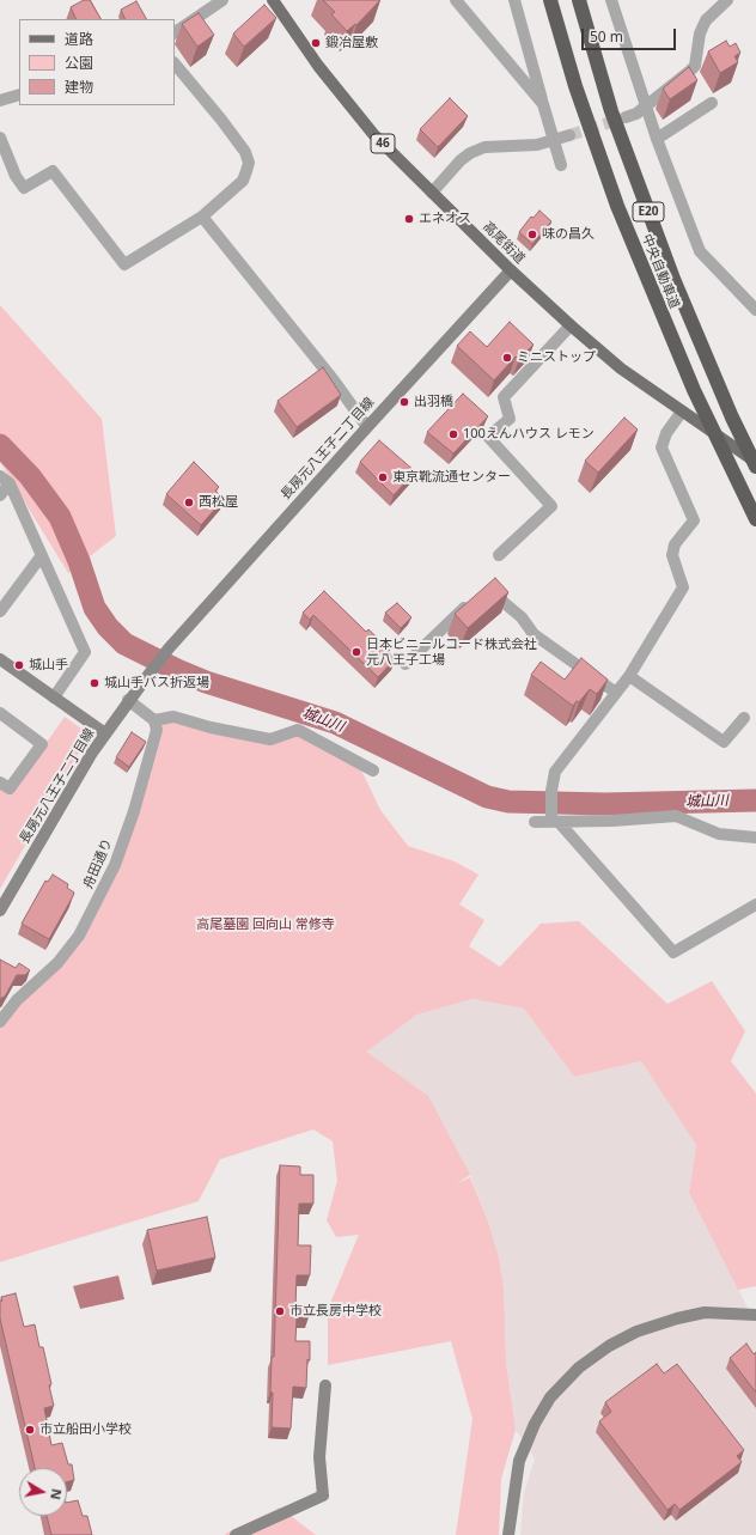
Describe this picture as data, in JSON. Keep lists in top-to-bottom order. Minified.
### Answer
{"streets":{"highway":["E20","中央自動車道"],"main road":["46","高尾街道"],"street":["長房元八王子二丁目線","舟田通り"]},"crossings":[["高尾街道","長房元八王子二丁目線"]],"water":["城山川"],"parks":["高尾墓園 回向山 常修寺"],"places":["鍛冶屋敷","エネオス","味の昌久","ミニストップ","出羽橋","100えんハウス レモン","東京靴流通センター","西松屋","日本ビニールコード株式会社 元八王子工場","城山手","城山手バス折返場","市立長房中学校","市立船田小学校"],"legend":["道路","公園","建物"],"scale_bar":"50 m","north":"right"}
